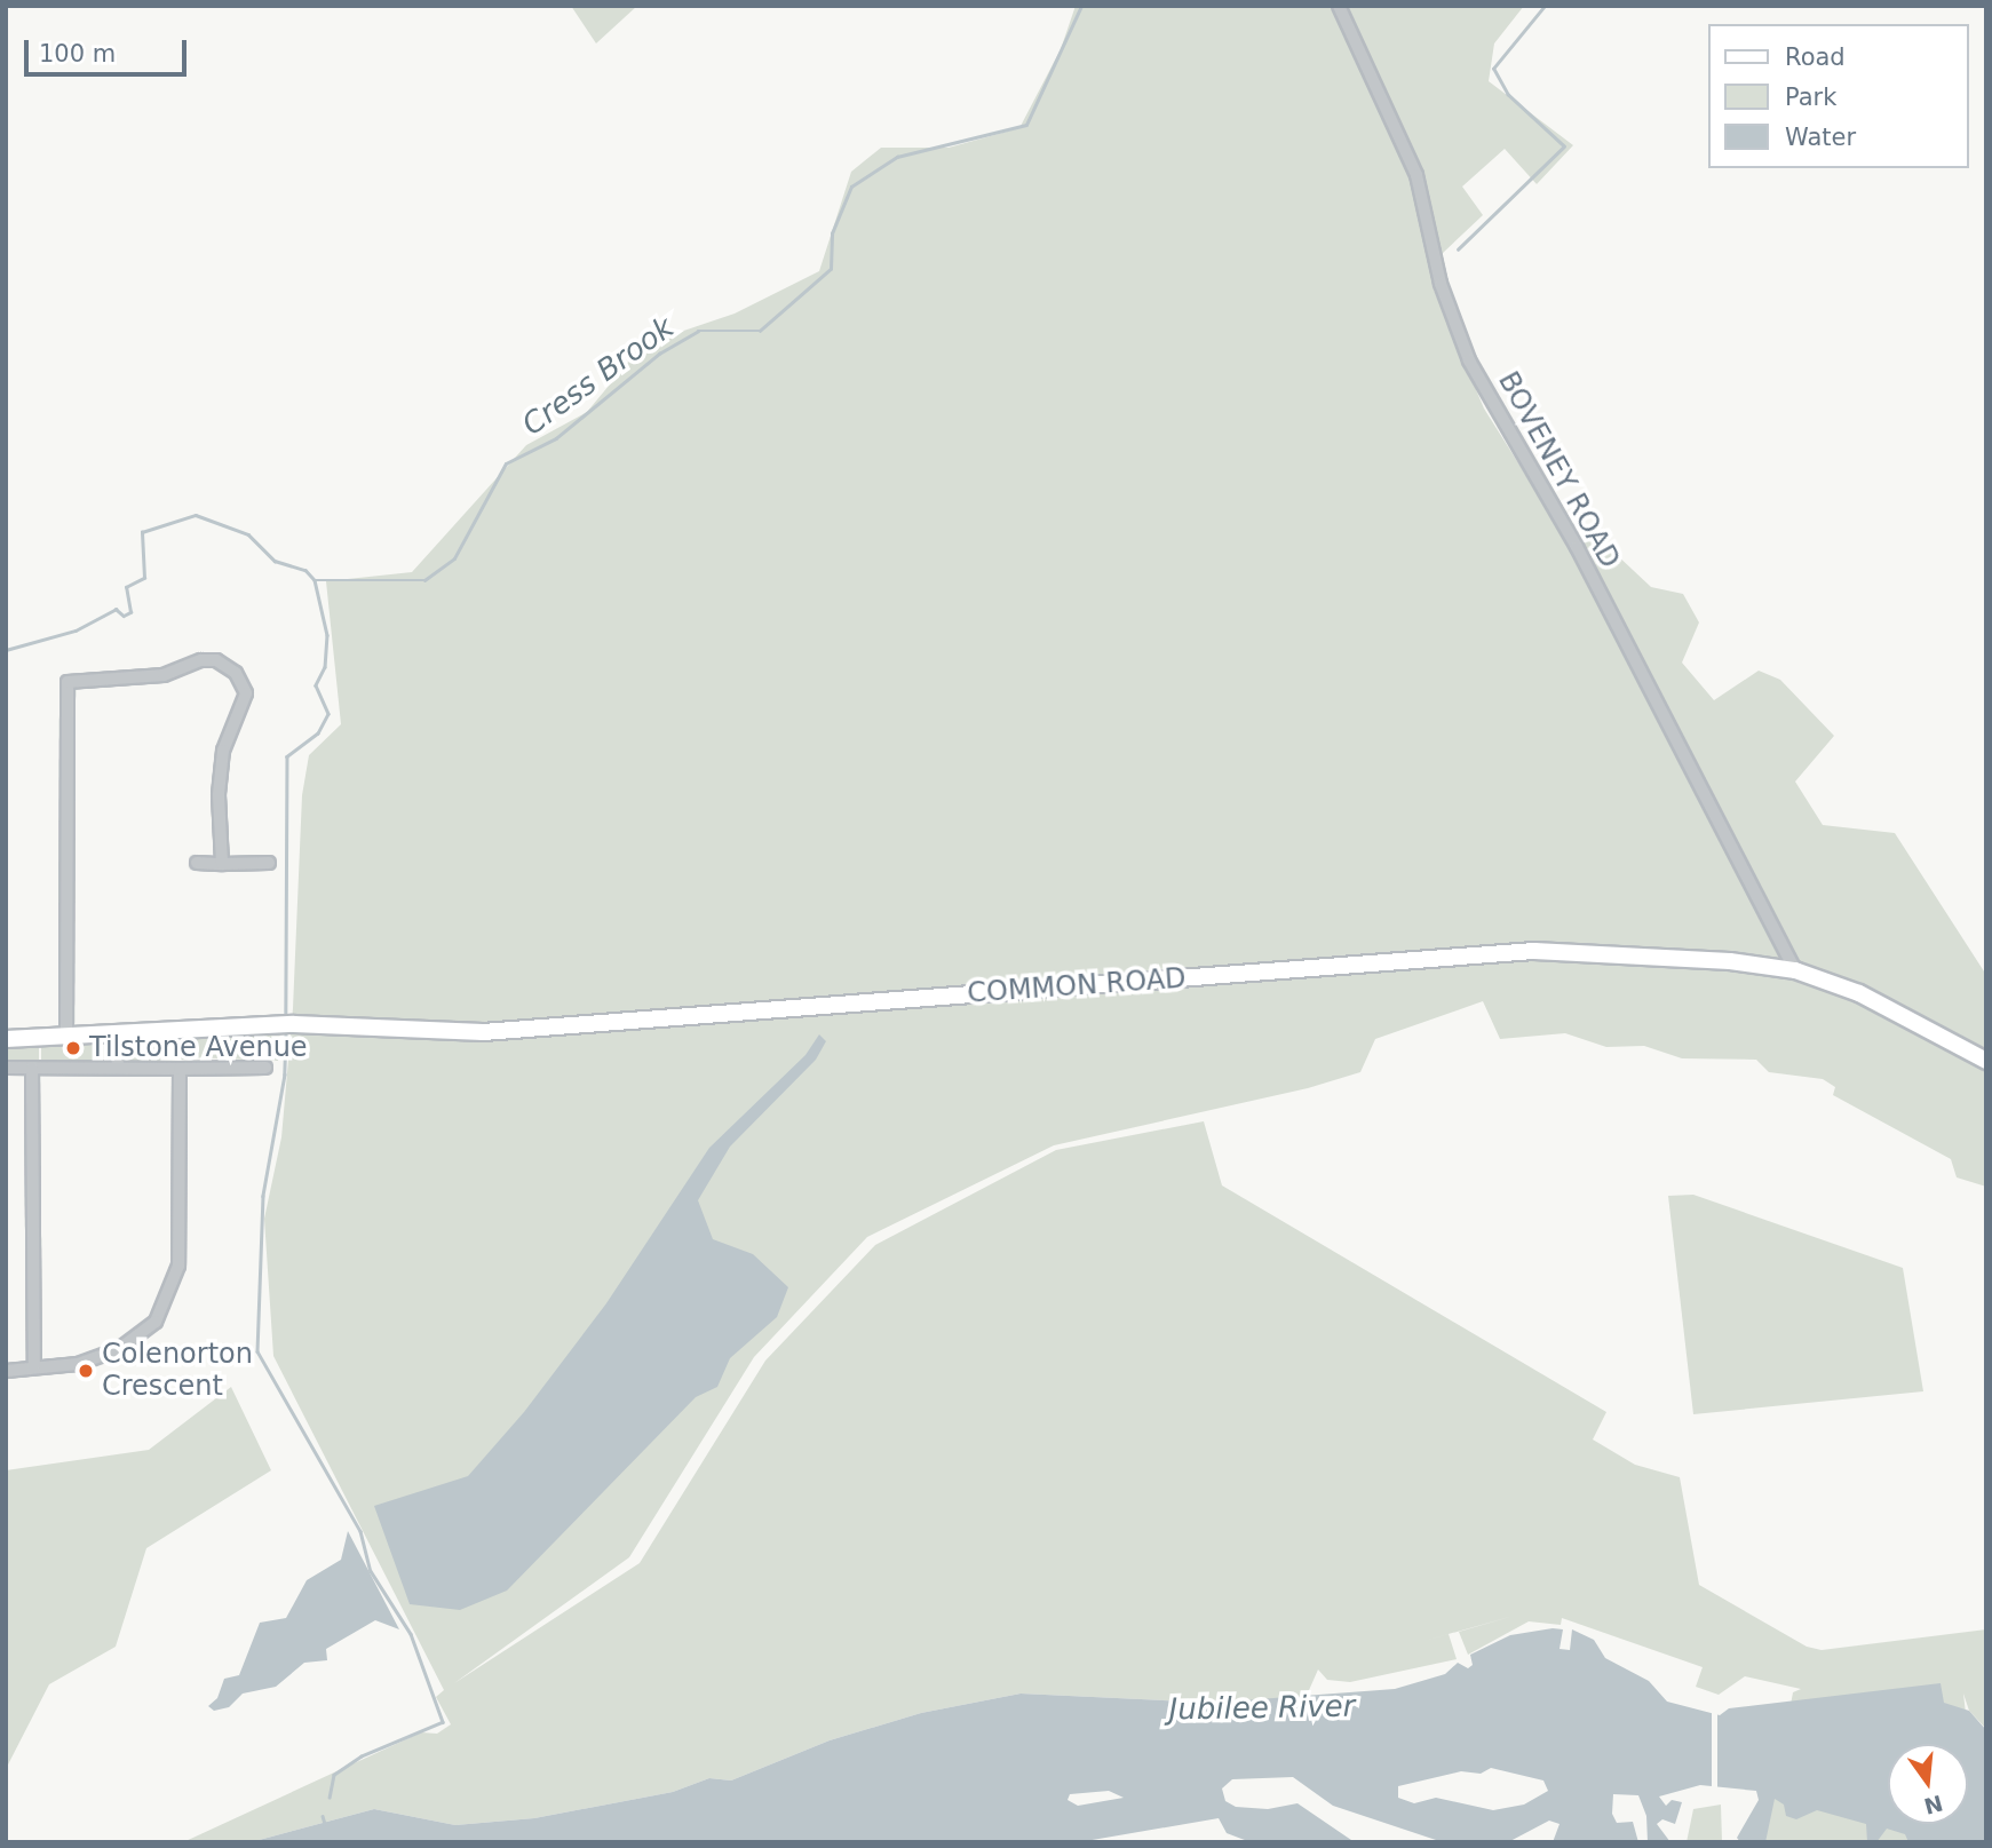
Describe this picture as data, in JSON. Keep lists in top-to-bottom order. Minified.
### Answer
{"streets":{"main road":["COMMON ROAD"],"street":["BOVENEY ROAD"]},"crossings":[["BOVENEY ROAD","COMMON ROAD"]],"water":["Cress Brook","Jubilee River"],"places":["Tilstone Avenue","Colenorton Crescent"],"legend":["Road","Park","Water"],"scale_bar":"100 m","north":"bottom"}
